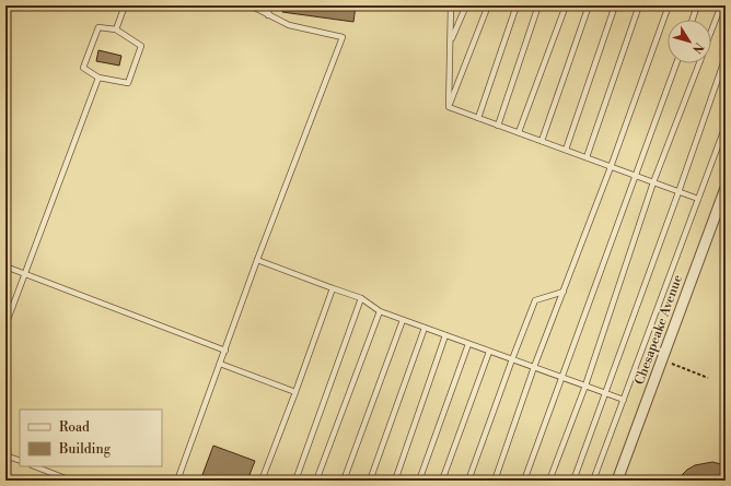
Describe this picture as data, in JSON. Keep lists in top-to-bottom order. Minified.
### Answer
{"streets":{"street":["Chesapeake Avenue"]},"legend":["Road","Building"],"north":"bottom right"}
